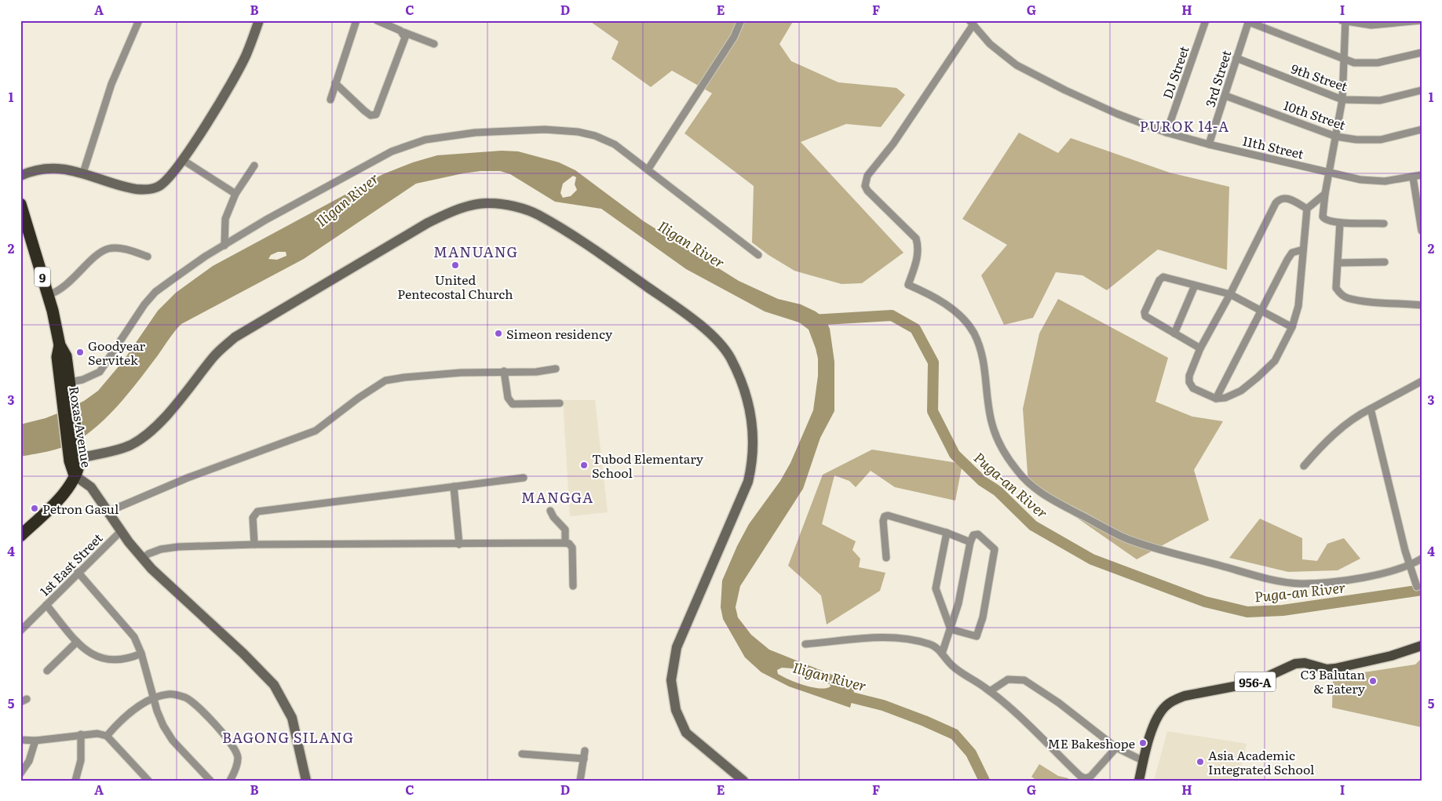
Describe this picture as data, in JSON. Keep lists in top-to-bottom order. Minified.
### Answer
{"streets":{"highway":["9","Roxas Avenue"],"main road":["956-A"],"street":["DJ Street","9th Street","3rd Street","10th Street","11th Street","1st East Street"]},"crossings":[["DJ Street","11th Street"],["9th Street","3rd Street"],["3rd Street","10th Street"],["3rd Street","11th Street"],["9","Roxas Avenue"]],"districts":["PUROK 14-A","MANUANG","MANGGA","BAGONG SILANG"],"water":["Iligan River","Puga-an River"],"places":["United Pentecostal Church","Simeon residency","Goodyear Servitek","Tubod Elementary School","Petron Gasul","C3 Balutan & Eatery","ME Bakeshope","Asia Academic Integrated School"],"grid":{"columns":["A","B","C","D","E","F","G","H","I"],"rows":["1","2","3","4","5"]}}
